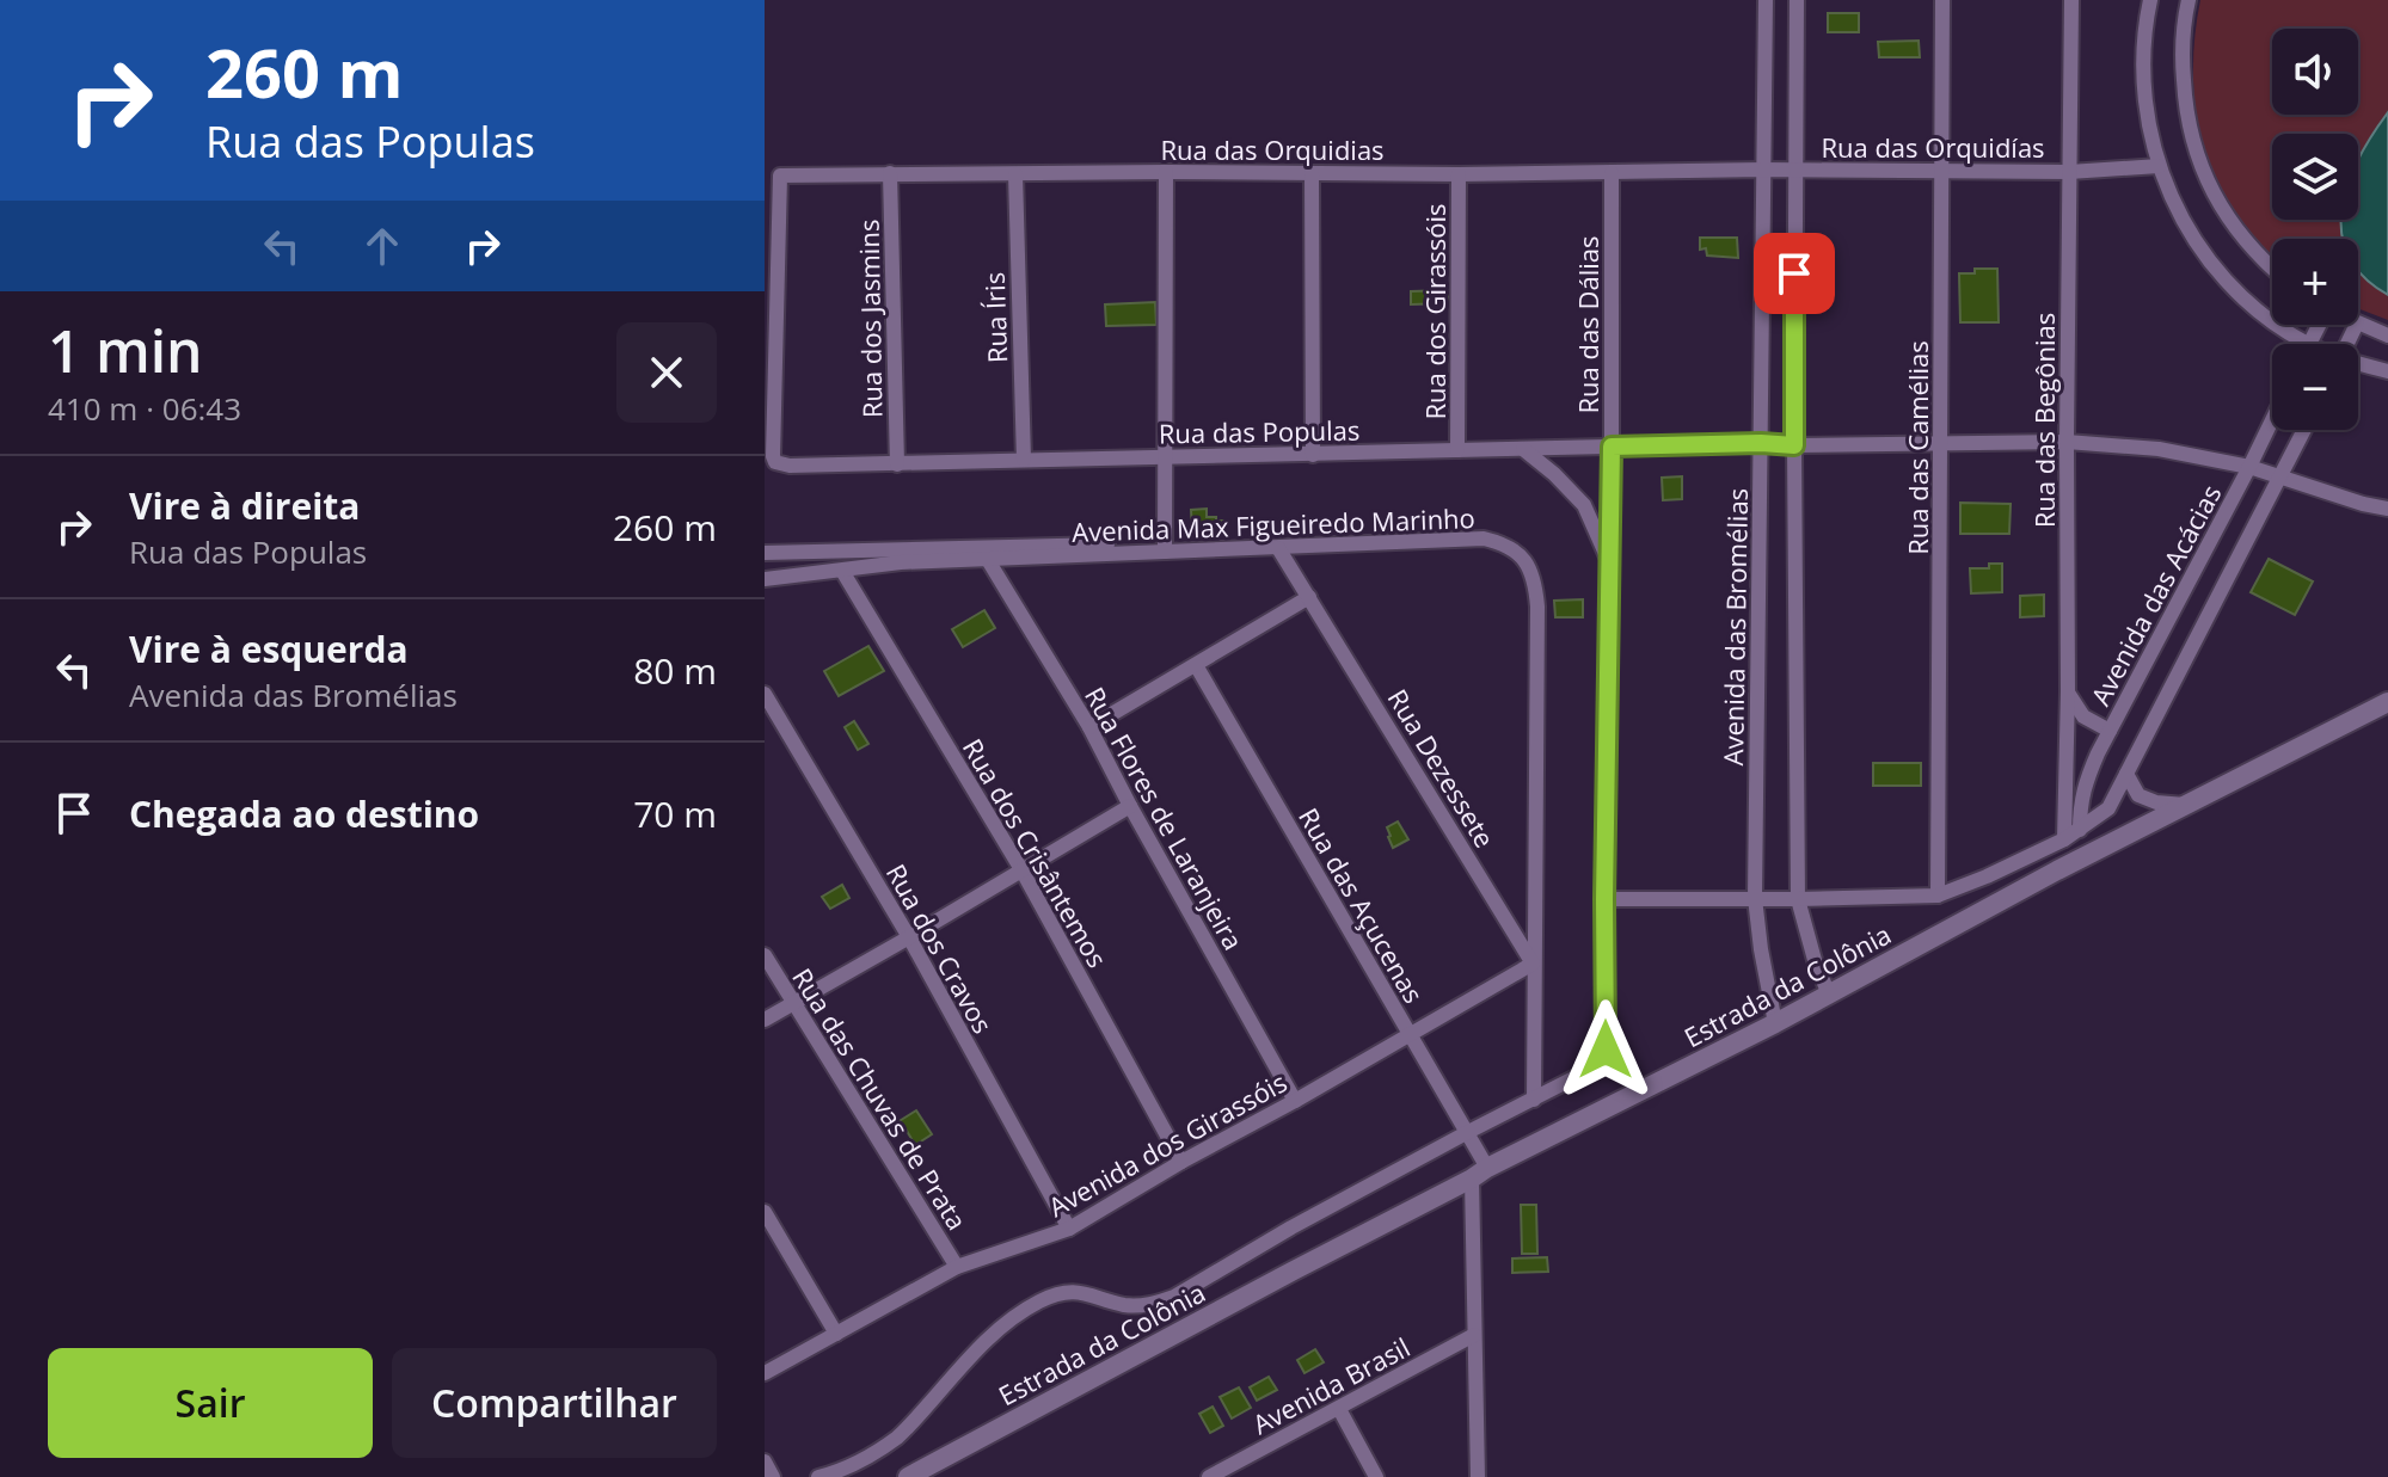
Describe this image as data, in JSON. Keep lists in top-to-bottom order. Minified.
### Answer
{"streets":{"main road":["Estrada da Colônia"],"street":["Rua das Orquidías","Rua das Orquidias","Rua dos Girassóis","Rua Íris","Rua dos Jasmins","Rua das Dálias","Rua das Begônias","Rua das Populas","Rua das Camélias","Avenida Max Figueiredo Marinho","Avenida das Acácias","Avenida das Bromélias","Rua Dezessete","Rua Flores de Laranjeira","Rua dos Crisântemos","Rua das Açucenas","Rua dos Cravos","Rua das Chuvas de Prata","Avenida dos Girassóis","Avenida Brasil"]},"crossings":[["Rua das Orquidías","Rua das Orquidias"],["Rua das Orquidías","Rua das Begônias"],["Rua das Orquidías","Rua das Camélias"],["Rua das Orquidías","Avenida das Bromélias"],["Rua das Orquidias","Rua dos Girassóis"],["Rua das Orquidias","Rua Íris"],["Rua das Orquidias","Rua dos Jasmins"],["Rua das Orquidias","Rua das Dálias"],["Rua das Orquidias","Rua das Populas"],["Rua das Orquidias","Avenida das Bromélias"],["Rua dos Girassóis","Rua das Populas"],["Rua Íris","Rua das Populas"],["Rua dos Jasmins","Rua das Populas"],["Rua das Dálias","Rua das Populas"],["Rua das Dálias","Avenida Max Figueiredo Marinho"],["Rua das Begônias","Rua das Populas"],["Rua das Populas","Rua das Camélias"],["Rua das Populas","Avenida das Acácias"],["Rua das Populas","Avenida das Bromélias"],["Avenida Max Figueiredo Marinho","Rua Dezessete"],["Avenida Max Figueiredo Marinho","Rua Flores de Laranjeira"],["Avenida Max Figueiredo Marinho","Rua dos Crisântemos"],["Avenida Max Figueiredo Marinho","Avenida dos Girassóis"],["Avenida das Bromélias","Estrada da Colônia"],["Rua Dezessete","Avenida dos Girassóis"],["Rua Flores de Laranjeira","Avenida dos Girassóis"],["Rua dos Crisântemos","Avenida dos Girassóis"],["Rua das Açucenas","Estrada da Colônia"],["Rua das Açucenas","Avenida dos Girassóis"],["Rua dos Cravos","Avenida dos Girassóis"],["Rua das Chuvas de Prata","Avenida dos Girassóis"]],"page":{"turn":["260 m","Rua das Populas"],"map_buttons":["+","−"],"heading":["1 min","410 m · 06:43"],"list":[{"name":"Vire à direita","note":"Rua das Populas","value":"260 m"},{"name":"Vire à esquerda","note":"Avenida das Bromélias","value":"80 m"},{"name":"Chegada ao destino","value":"70 m"}],"buttons":["Sair","Compartilhar"]}}
